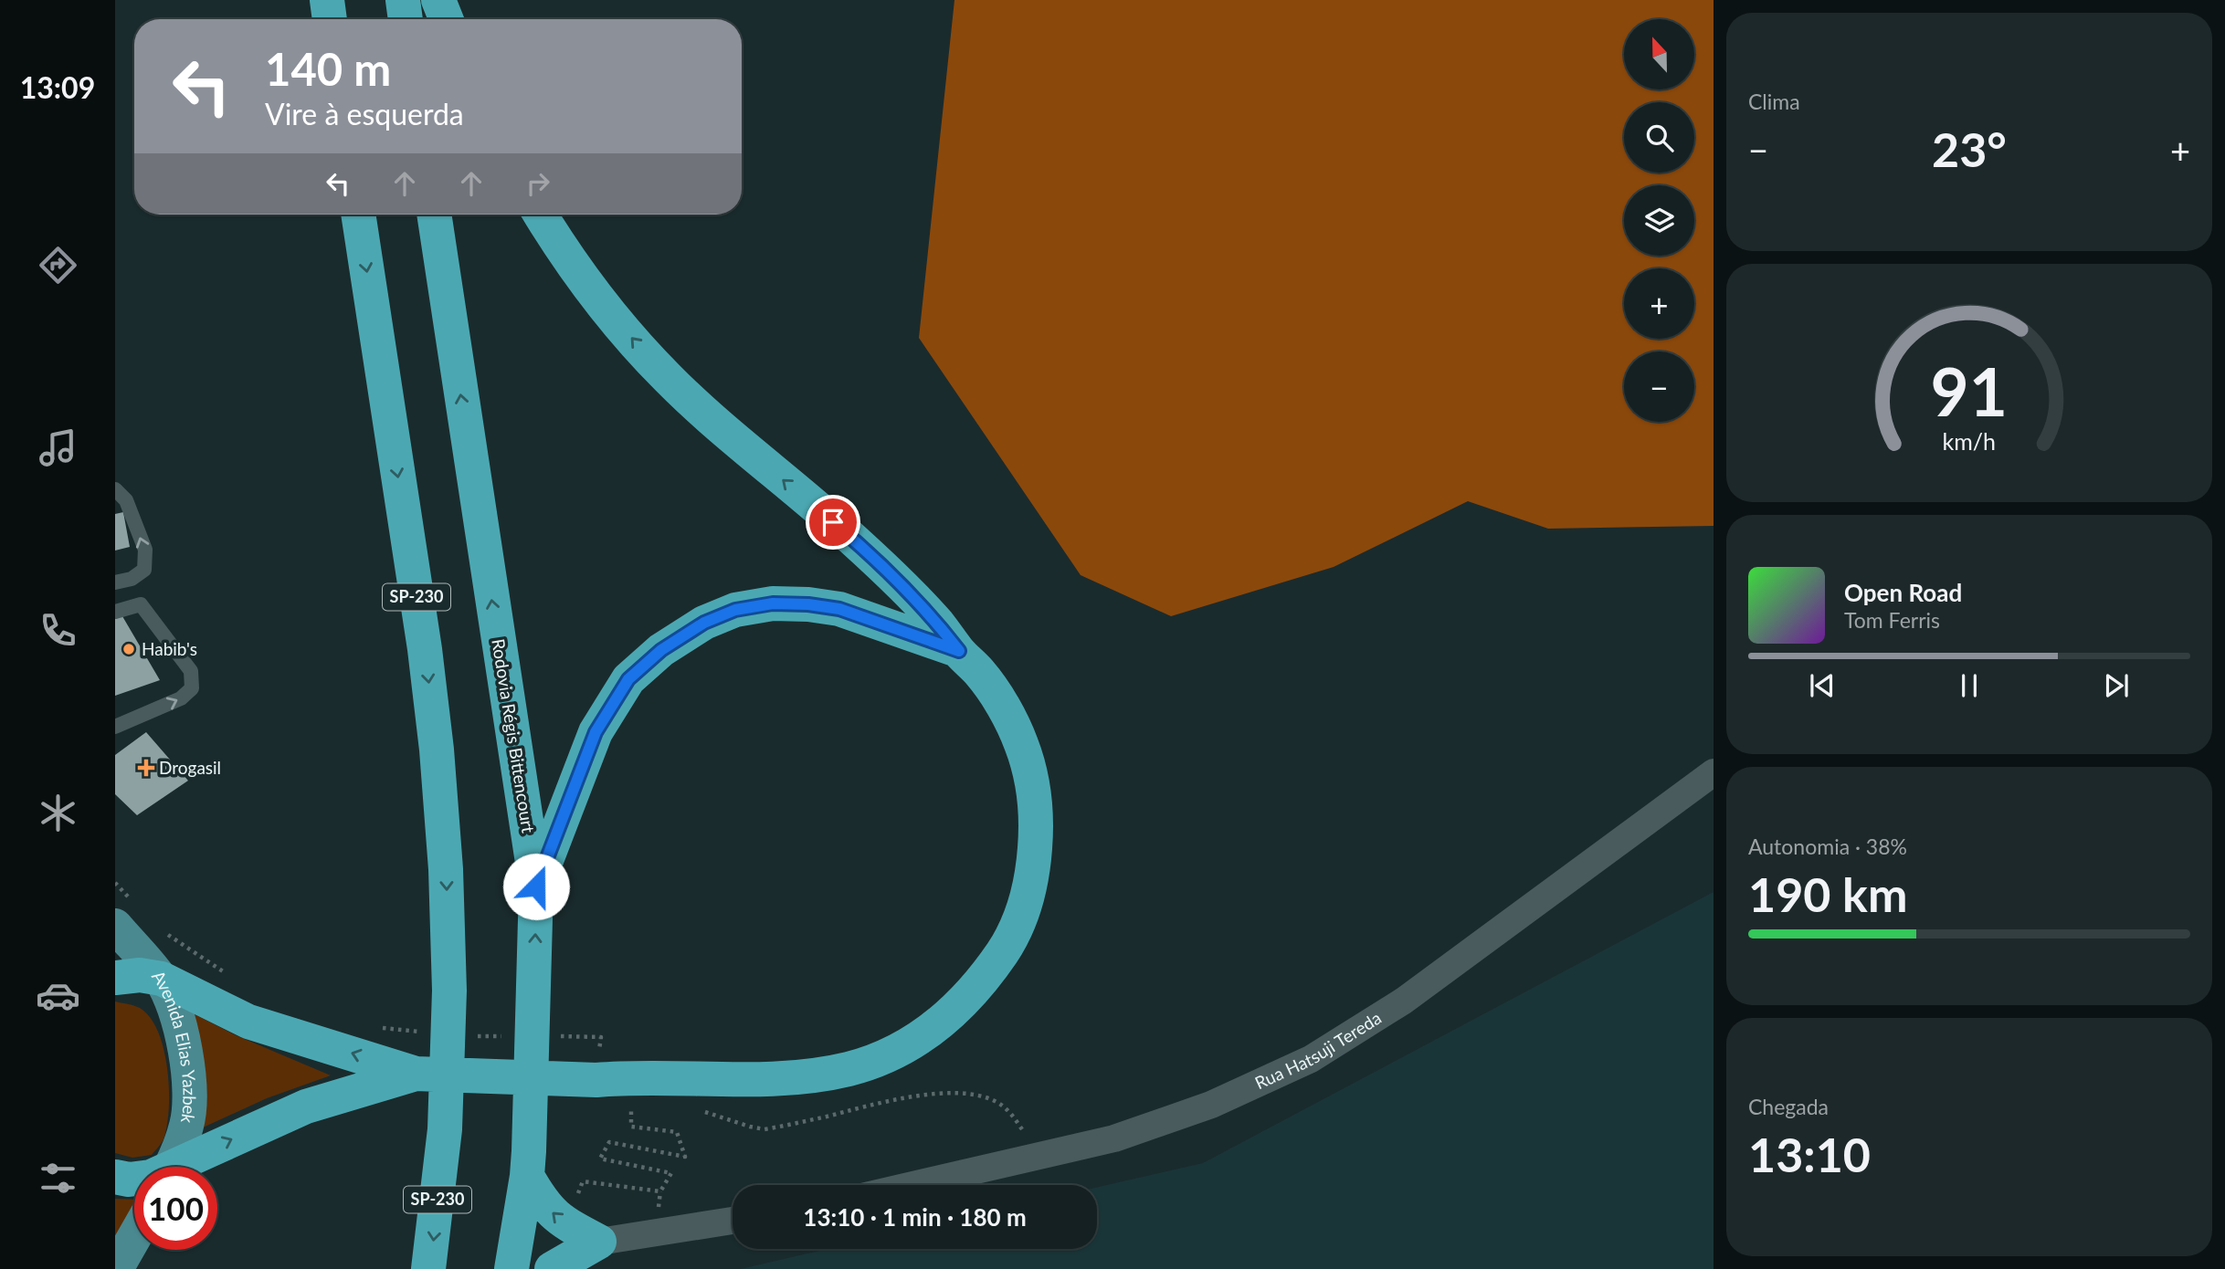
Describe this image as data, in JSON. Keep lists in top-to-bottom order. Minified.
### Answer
{"streets":{"highway":["SP-230","Rodovia Régis Bittencourt"],"main road":["Avenida Elias Yazbek"],"street":["Rua Hatsuji Tereda"]},"places":{"other":["Habib's"],"health":["Drogasil"]},"north":"top","page":{"tabs":"13:09","tile":["Clima",["Autonomia · 38%","190 km"],["Chegada","13:10"]],"map_buttons":["+","−"],"turn":["140 m","Vire à esquerda"],"heat":["−","23°","+"],"song":["Open Road","Tom Ferris"],"limit":"100","trip":"13:10 · 1 min · 180 m","gauge":["91","km/h"]}}
